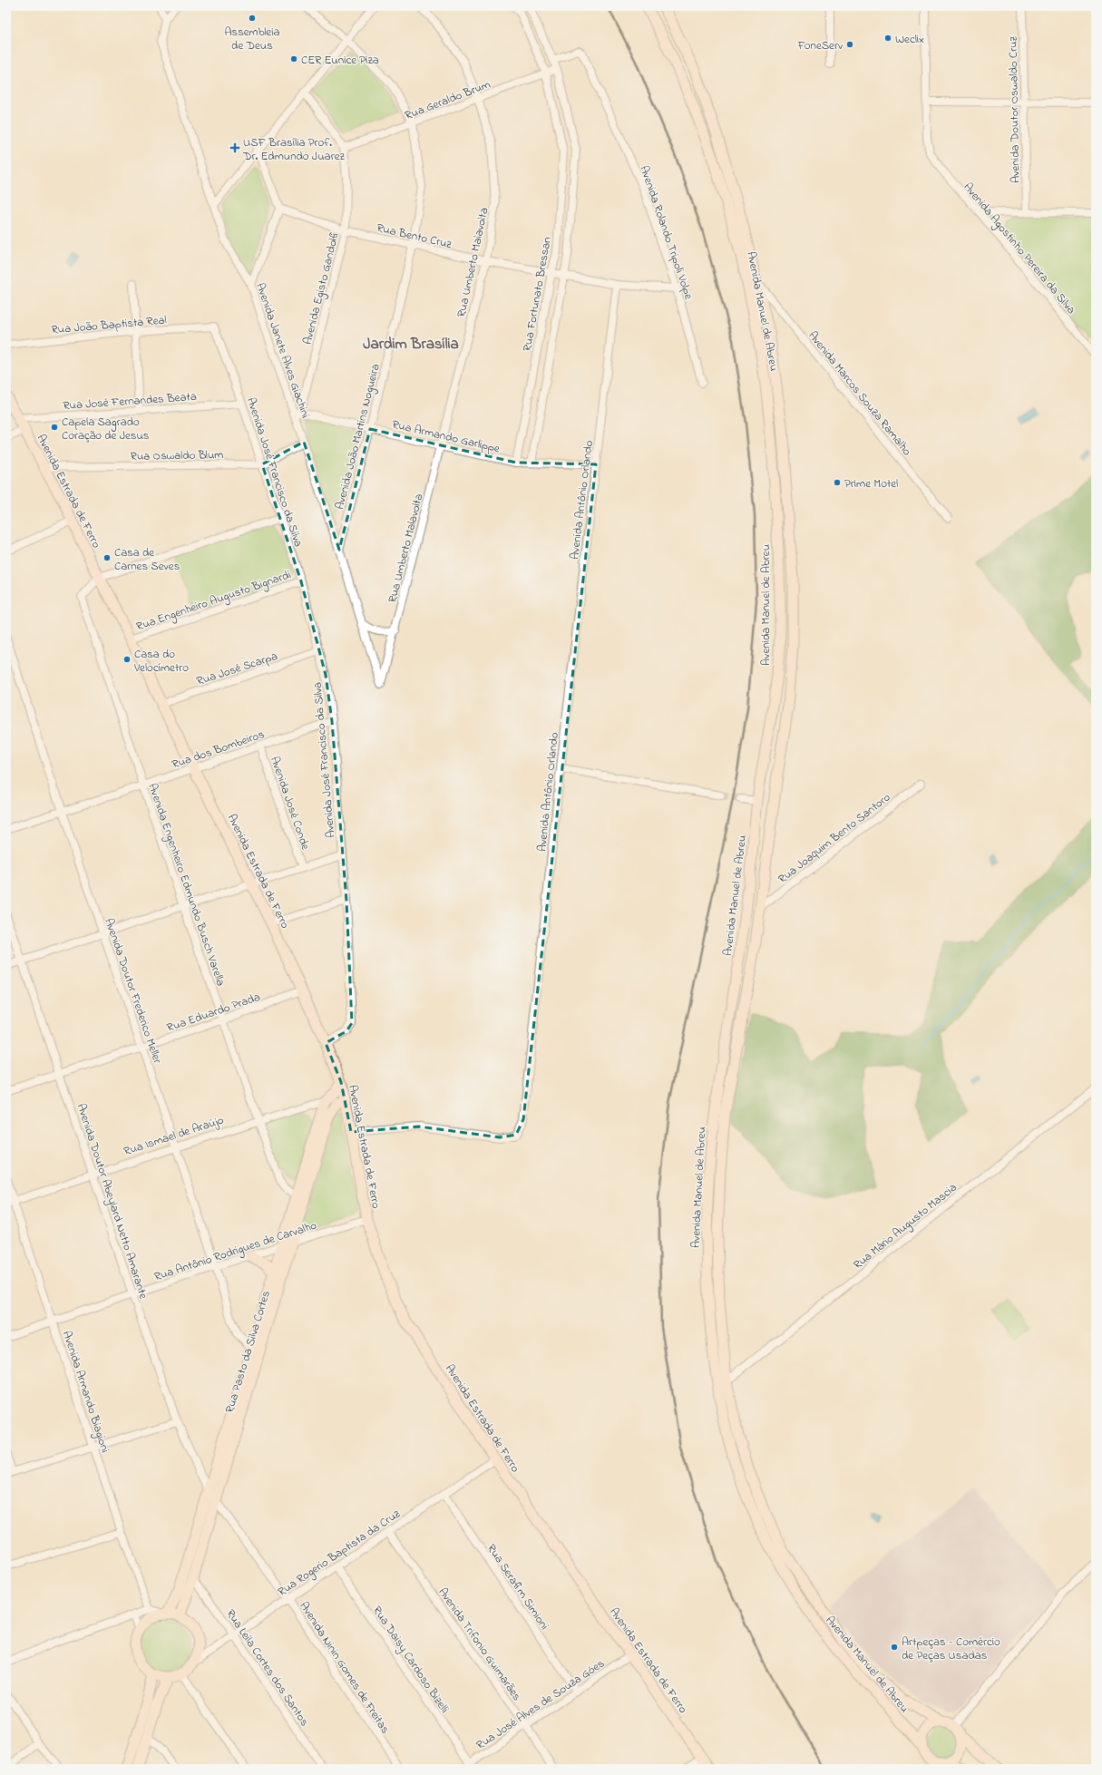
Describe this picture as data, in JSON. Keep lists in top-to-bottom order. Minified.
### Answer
{"streets":{"main road":["Avenida Manuel de Abreu","Avenida Estrada de Ferro","Rua Ismael de Araújo","Rua Pasto da Silva Cortes"],"street":["Rua Geraldo Brum","Avenida Doutor Oswaldo Cruz","Avenida Rolando Tripoli Volpe","Rua Bento Cruz","Avenida Agostinho Pereira da Silva","Rua Umberto Malavolta","Avenida Egisto Gandolfi","Rua Fortunato Bressan","Rua João Baptista Real","Avenida Janete Alves Giachini","Avenida Marcos Souza Ramalho","Rua José Fernandes Beata","Rua Armando Garlippe","Avenida João Martins Nogueira","Rua Oswaldo Blum","Avenida José Francisco da Silva","Avenida Antônio Orlando","Rua Engenheiro Augusto Bignardi","Rua José Scarpa","Rua dos Bombeiros","Avenida José Conde","Rua Joaquim Bento Santoro","Avenida Engenheiro Edmundo Busch Varella","Avenida Doutor Frederico Meller","Rua Eduardo Prada","Avenida Doutor Abeylard Netto Amarante","Rua Mário Augusto Mascia","Rua Antônio Rodrigues de Carvalho","Avenida Armando Biagioni","Rua Rogerio Baptista da Cruz","Rua Serafim Simioni","Avenida Trifonio Guimarães","Rua Daisy Cardoso Bizelli","Rua Leila Cortes dos Santos","Avenida Ninin Gomes de Freitas","Rua José Alves de Souza Góes"]},"crossings":[["Rua Geraldo Brum","Rua Umberto Malavolta"],["Rua Geraldo Brum","Avenida Egisto Gandolfi"],["Rua Geraldo Brum","Rua Fortunato Bressan"],["Rua Geraldo Brum","Avenida João Martins Nogueira"],["Avenida Rolando Tripoli Volpe","Rua Bento Cruz"],["Avenida Rolando Tripoli Volpe","Rua Fortunato Bressan"],["Rua Bento Cruz","Rua Umberto Malavolta"],["Rua Bento Cruz","Avenida Egisto Gandolfi"],["Rua Bento Cruz","Rua Fortunato Bressan"],["Rua Bento Cruz","Avenida João Martins Nogueira"],["Rua Bento Cruz","Avenida Antônio Orlando"],["Rua Umberto Malavolta","Avenida Janete Alves Giachini"],["Rua Umberto Malavolta","Rua Armando Garlippe"],["Avenida Egisto Gandolfi","Avenida Janete Alves Giachini"],["Avenida Egisto Gandolfi","Rua Armando Garlippe"],["Rua Fortunato Bressan","Rua Armando Garlippe"],["Avenida Manuel de Abreu","Avenida Marcos Souza Ramalho"],["Avenida Manuel de Abreu","Rua Joaquim Bento Santoro"],["Avenida Manuel de Abreu","Rua Mário Augusto Mascia"],["Rua João Baptista Real","Avenida José Francisco da Silva"],["Avenida Janete Alves Giachini","Rua Armando Garlippe"],["Avenida Janete Alves Giachini","Avenida João Martins Nogueira"],["Avenida Janete Alves Giachini","Rua Oswaldo Blum"],["Rua José Fernandes Beata","Avenida José Francisco da Silva"],["Rua José Fernandes Beata","Avenida Estrada de Ferro"],["Rua Armando Garlippe","Avenida João Martins Nogueira"],["Rua Armando Garlippe","Avenida Antônio Orlando"],["Rua Oswaldo Blum","Avenida José Francisco da Silva"],["Rua Oswaldo Blum","Avenida Estrada de Ferro"],["Avenida José Francisco da Silva","Avenida Estrada de Ferro"],["Avenida José Francisco da Silva","Rua Engenheiro Augusto Bignardi"],["Avenida José Francisco da Silva","Rua José Scarpa"],["Avenida José Francisco da Silva","Rua dos Bombeiros"],["Avenida Estrada de Ferro","Avenida Antônio Orlando"],["Avenida Estrada de Ferro","Rua Engenheiro Augusto Bignardi"],["Avenida Estrada de Ferro","Rua José Scarpa"],["Avenida Estrada de Ferro","Rua dos Bombeiros"],["Avenida Estrada de Ferro","Avenida Engenheiro Edmundo Busch Varella"],["Avenida Estrada de Ferro","Rua Eduardo Prada"],["Avenida Estrada de Ferro","Rua Ismael de Araújo"],["Avenida Estrada de Ferro","Rua Antônio Rodrigues de Carvalho"],["Avenida Estrada de Ferro","Rua Pasto da Silva Cortes"],["Avenida Estrada de Ferro","Rua Rogerio Baptista da Cruz"],["Avenida Estrada de Ferro","Rua José Alves de Souza Góes"],["Rua dos Bombeiros","Avenida José Conde"],["Rua dos Bombeiros","Avenida Engenheiro Edmundo Busch Varella"],["Rua dos Bombeiros","Avenida Doutor Frederico Meller"],["Avenida Engenheiro Edmundo Busch Varella","Rua Eduardo Prada"],["Avenida Engenheiro Edmundo Busch Varella","Rua Ismael de Araújo"],["Avenida Engenheiro Edmundo Busch Varella","Rua Pasto da Silva Cortes"],["Avenida Doutor Frederico Meller","Rua Eduardo Prada"],["Avenida Doutor Frederico Meller","Rua Ismael de Araújo"],["Avenida Doutor Frederico Meller","Rua Antônio Rodrigues de Carvalho"],["Avenida Doutor Frederico Meller","Rua Pasto da Silva Cortes"],["Rua Eduardo Prada","Avenida Doutor Abeylard Netto Amarante"],["Rua Ismael de Araújo","Avenida Doutor Abeylard Netto Amarante"],["Rua Ismael de Araújo","Rua Pasto da Silva Cortes"],["Rua Ismael de Araújo","Avenida Armando Biagioni"],["Avenida Doutor Abeylard Netto Amarante","Rua Antônio Rodrigues de Carvalho"],["Avenida Doutor Abeylard Netto Amarante","Rua Pasto da Silva Cortes"],["Avenida Doutor Abeylard Netto Amarante","Avenida Ninin Gomes de Freitas"],["Rua Antônio Rodrigues de Carvalho","Rua Pasto da Silva Cortes"],["Rua Antônio Rodrigues de Carvalho","Avenida Armando Biagioni"],["Rua Pasto da Silva Cortes","Rua Rogerio Baptista da Cruz"],["Rua Pasto da Silva Cortes","Rua Leila Cortes dos Santos"],["Rua Pasto da Silva Cortes","Avenida Ninin Gomes de Freitas"],["Rua Rogerio Baptista da Cruz","Rua Serafim Simioni"],["Rua Rogerio Baptista da Cruz","Avenida Trifonio Guimarães"],["Rua Rogerio Baptista da Cruz","Rua Daisy Cardoso Bizelli"],["Rua Rogerio Baptista da Cruz","Rua Leila Cortes dos Santos"],["Rua Rogerio Baptista da Cruz","Avenida Ninin Gomes de Freitas"],["Rua Serafim Simioni","Rua José Alves de Souza Góes"],["Avenida Trifonio Guimarães","Rua José Alves de Souza Góes"],["Rua Daisy Cardoso Bizelli","Rua José Alves de Souza Góes"]],"districts":["Jardim Brasília"],"places":{"other":["Assembleia de Deus","Weclix","FoneServ","CER Eunice Piza","Capela Sagrado Coração de Jesus","Prime Motel","Casa de Carnes Seves","Casa do Velocímetro","Artpeças - Comércio de Peças Usadas"],"health":["USF Brasília Prof. Dr. Edmundo Juarez"]}}
